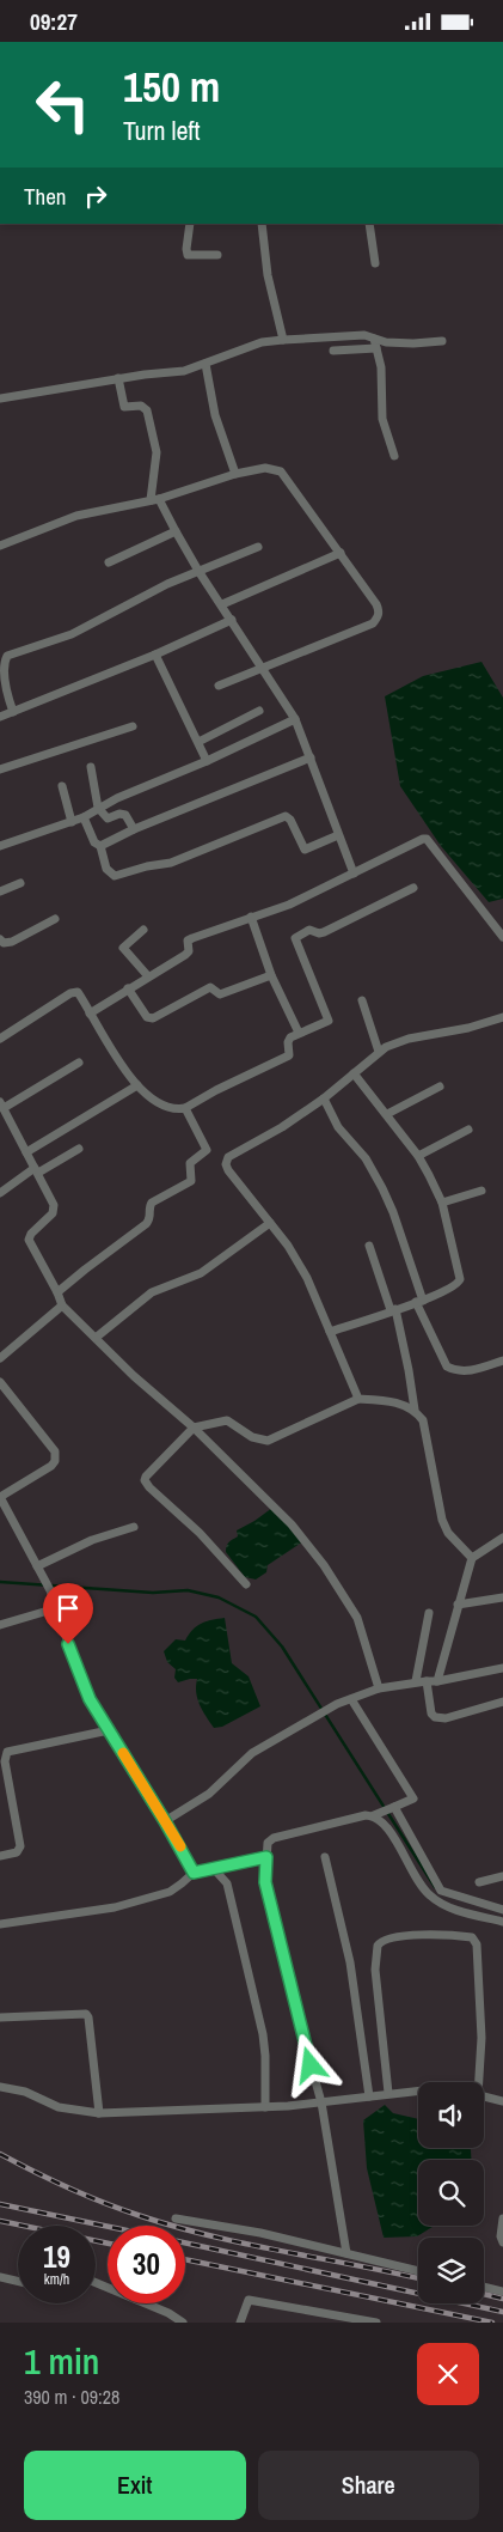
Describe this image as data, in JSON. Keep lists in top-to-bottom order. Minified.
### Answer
{"page":{"status":"09:27","turn":["150 m","Turn left"],"then":"Then","speed":"19 km/h","limit":"30","heading":["1 min","390 m · 09:28"],"buttons":["Exit","Share"]}}
